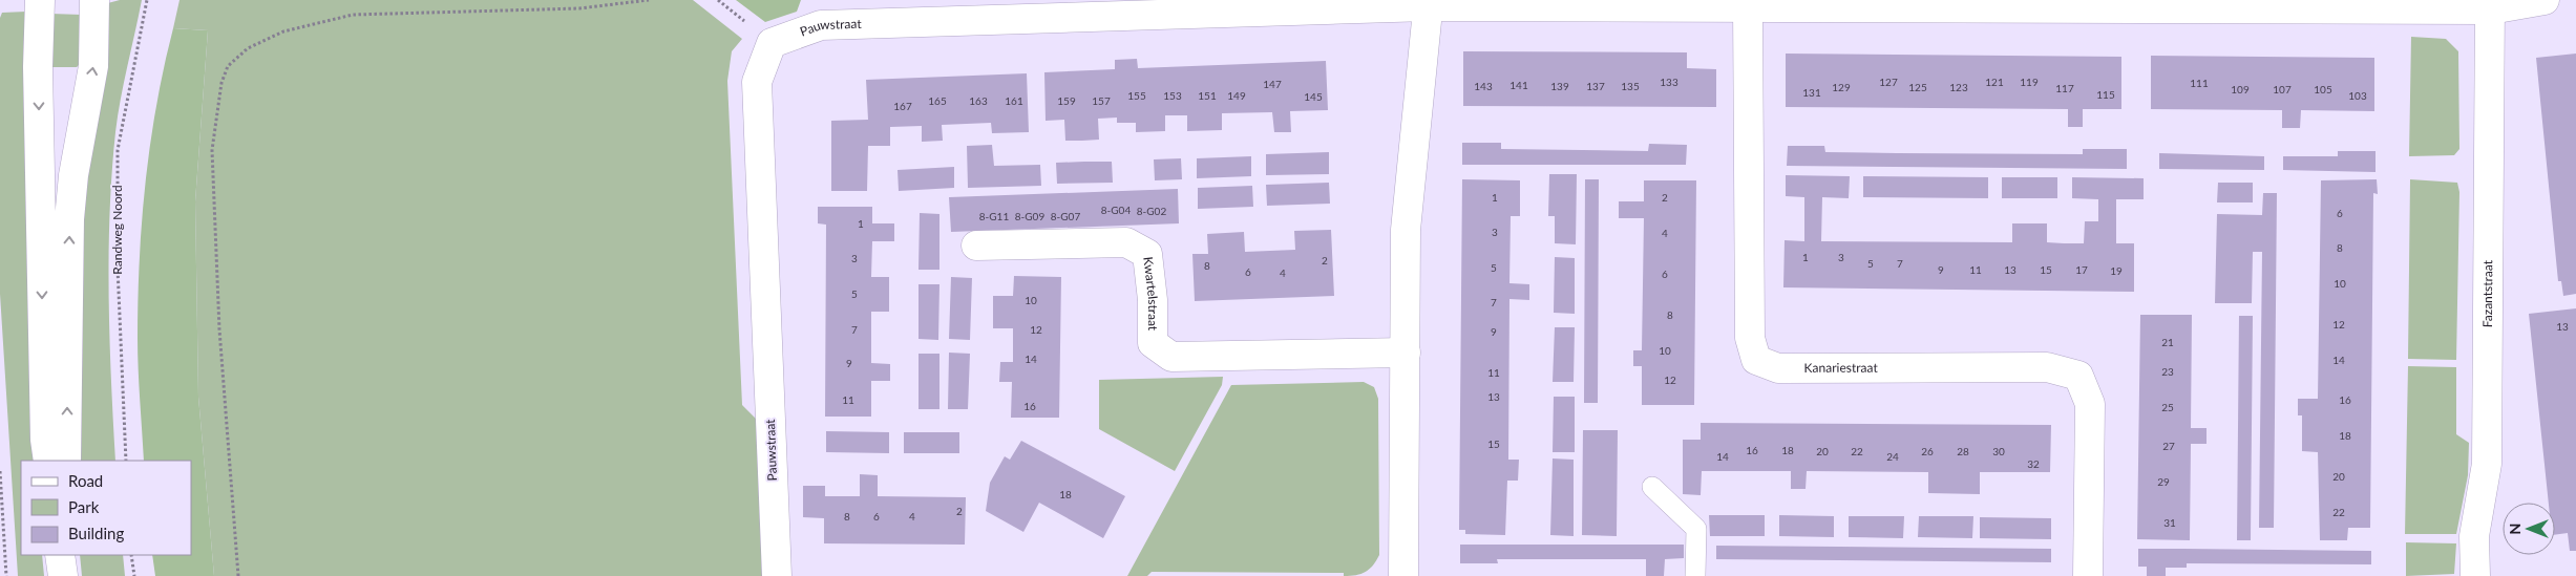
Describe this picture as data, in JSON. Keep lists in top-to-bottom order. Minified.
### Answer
{"streets":{"street":["Pauwstraat","Fazantstraat","Kwartelstraat","Kanariestraat"],"path":["Randweg Noord"]},"house_numbers":["133","127","121","119","111","147","141","143","139","137","135","129","125","123","117","109","107","105","131","115","155","153","151","149","103","145","165","163","161","159","157","167","1","2","8-G04","8-G02","6","8-G11","8-G09","8-G07","1","3","4","8","1","3","3","2","5","7","8","5","9","11","13","15","17","19","6","4","6","10","5","10","7","8","12","13","7","12","9","21","10","14","14","9","23","11","12","13","11","16","16","25","18","15","27","16","18","20","22","26","28","30","14","24","32","20","29","18","2","22","8","6","4","31"],"legend":["Road","Park","Building"],"north":"left"}
